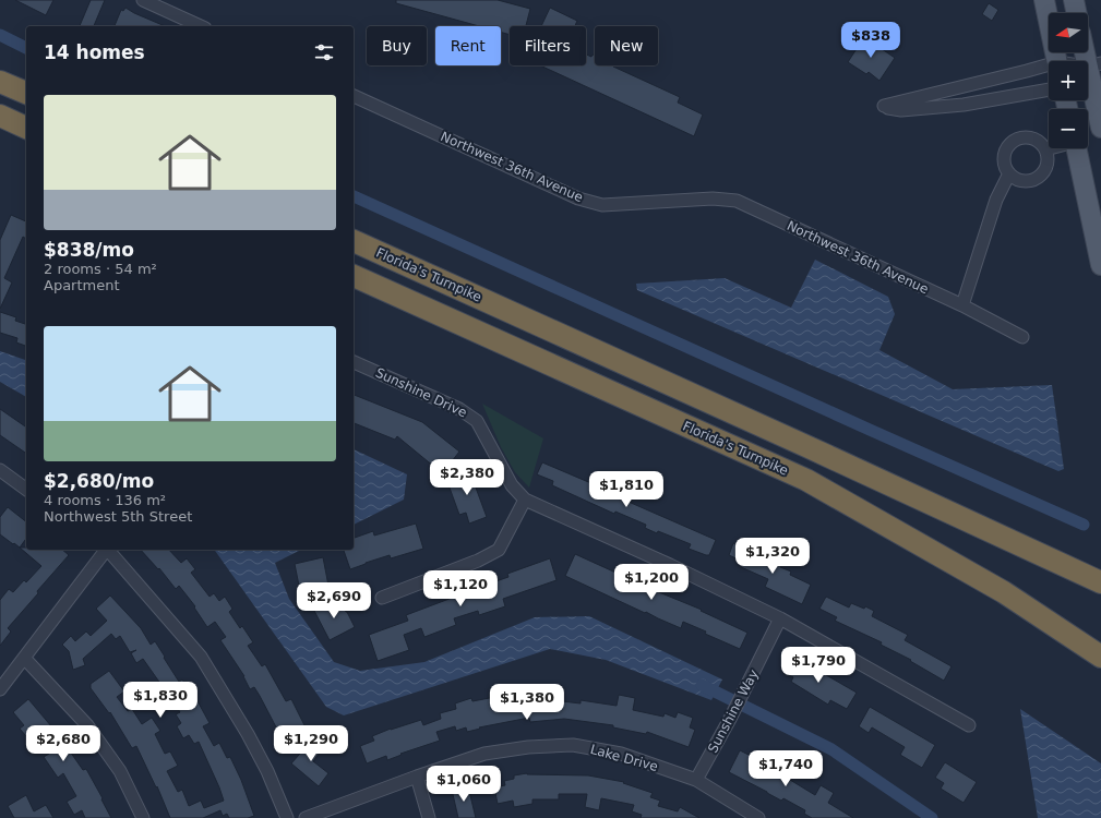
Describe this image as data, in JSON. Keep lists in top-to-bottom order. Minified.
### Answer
{"streets":{"highway":["Florida's Turnpike"],"street":["Northwest 36th Avenue","Sunshine Drive","Sunshine Way","Lake Drive"]},"crossings":[["Sunshine Drive","Sunshine Way"],["Sunshine Way","Lake Drive"]],"north":"left","page":{"map_buttons":["+","−"],"price":["$838","$2,380","$1,810","$1,320","$1,200","$1,120","$2,690","$1,790","$1,830","$1,380","$2,680","$1,290","$1,740","$1,060"],"chip":["Buy","Rent","Filters","New"],"heading":"14 homes","list":[{"name":"$838/mo","note":"2 rooms · 54 m² · Apartment"},{"name":"$2,680/mo","note":"4 rooms · 136 m² · Northwest 5th Street"}]}}
